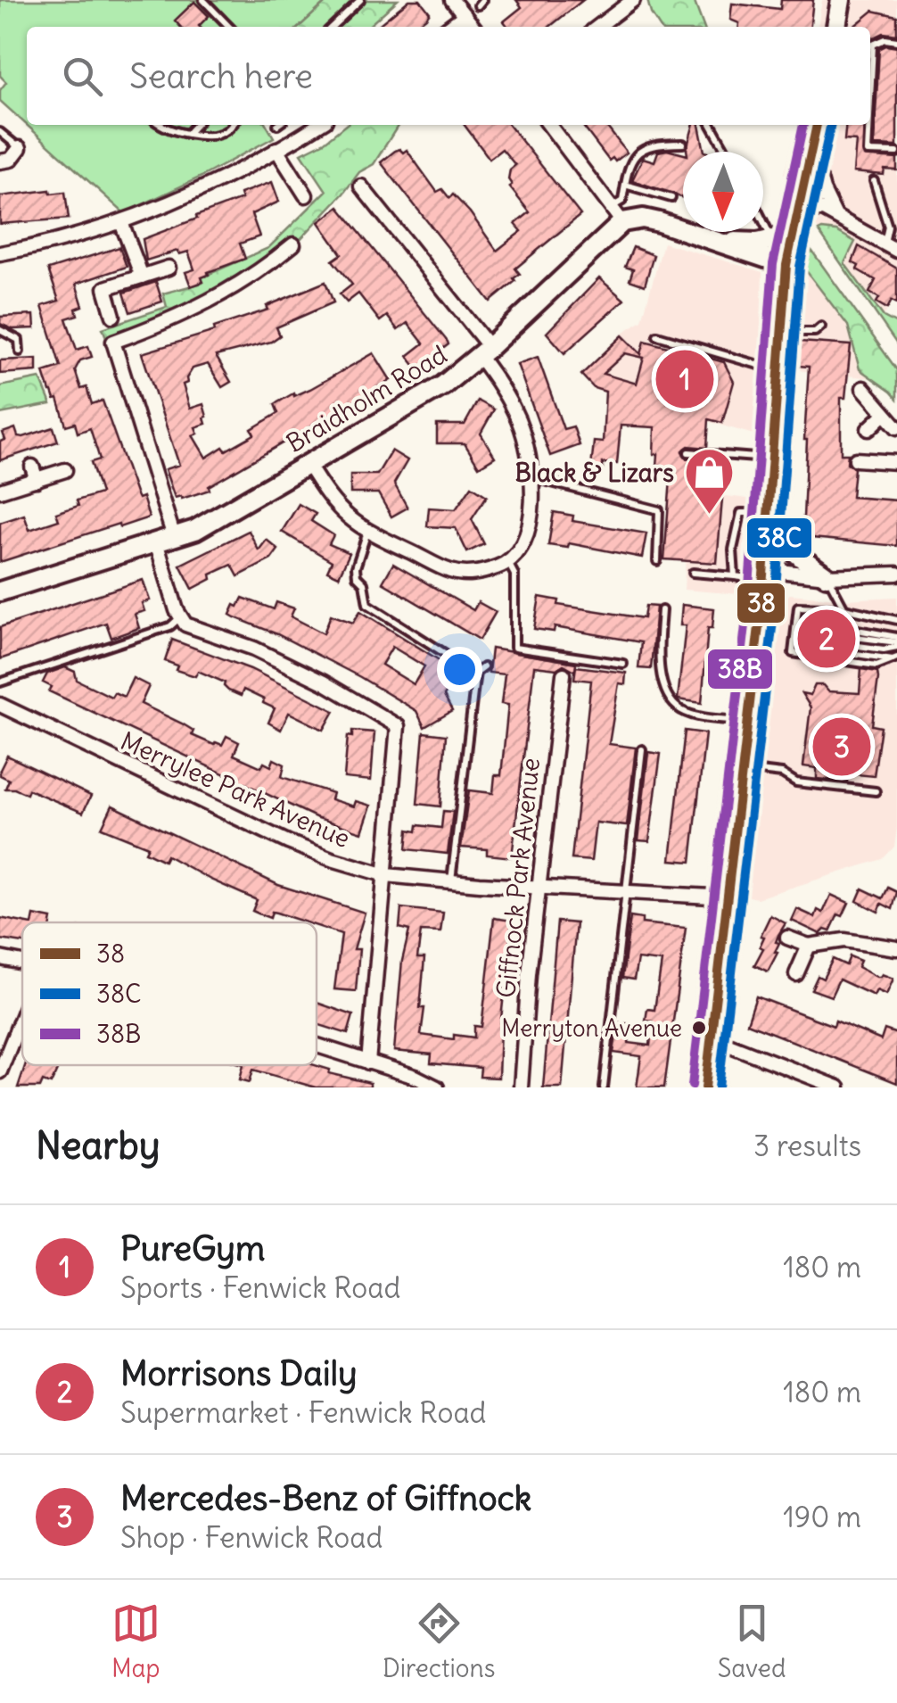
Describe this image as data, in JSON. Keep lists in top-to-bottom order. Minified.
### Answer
{"streets":{"main road":["Braidholm Road"],"street":["Merrylee Park Avenue","Giffnock Park Avenue"]},"crossings":[["Merrylee Park Avenue","Giffnock Park Avenue"]],"places":{"shop":["Black & Lizars"],"other":["Merryton Avenue"]},"lines":["transit line 38","transit line 38C","transit line 38B"],"legend":["38","38C","38B"],"north":"bottom","page":{"search":"Search here","pins":["1","2","3"],"heading":["Nearby","3 results"],"list":[{"mark":"1","name":"PureGym","note":"Sports · Fenwick Road","value":"180 m"},{"mark":"2","name":"Morrisons Daily","note":"Supermarket · Fenwick Road","value":"180 m"},{"mark":"3","name":"Mercedes-Benz of Giffnock","note":"Shop · Fenwick Road","value":"190 m"}],"nav":["Map","Directions","Saved"]}}
